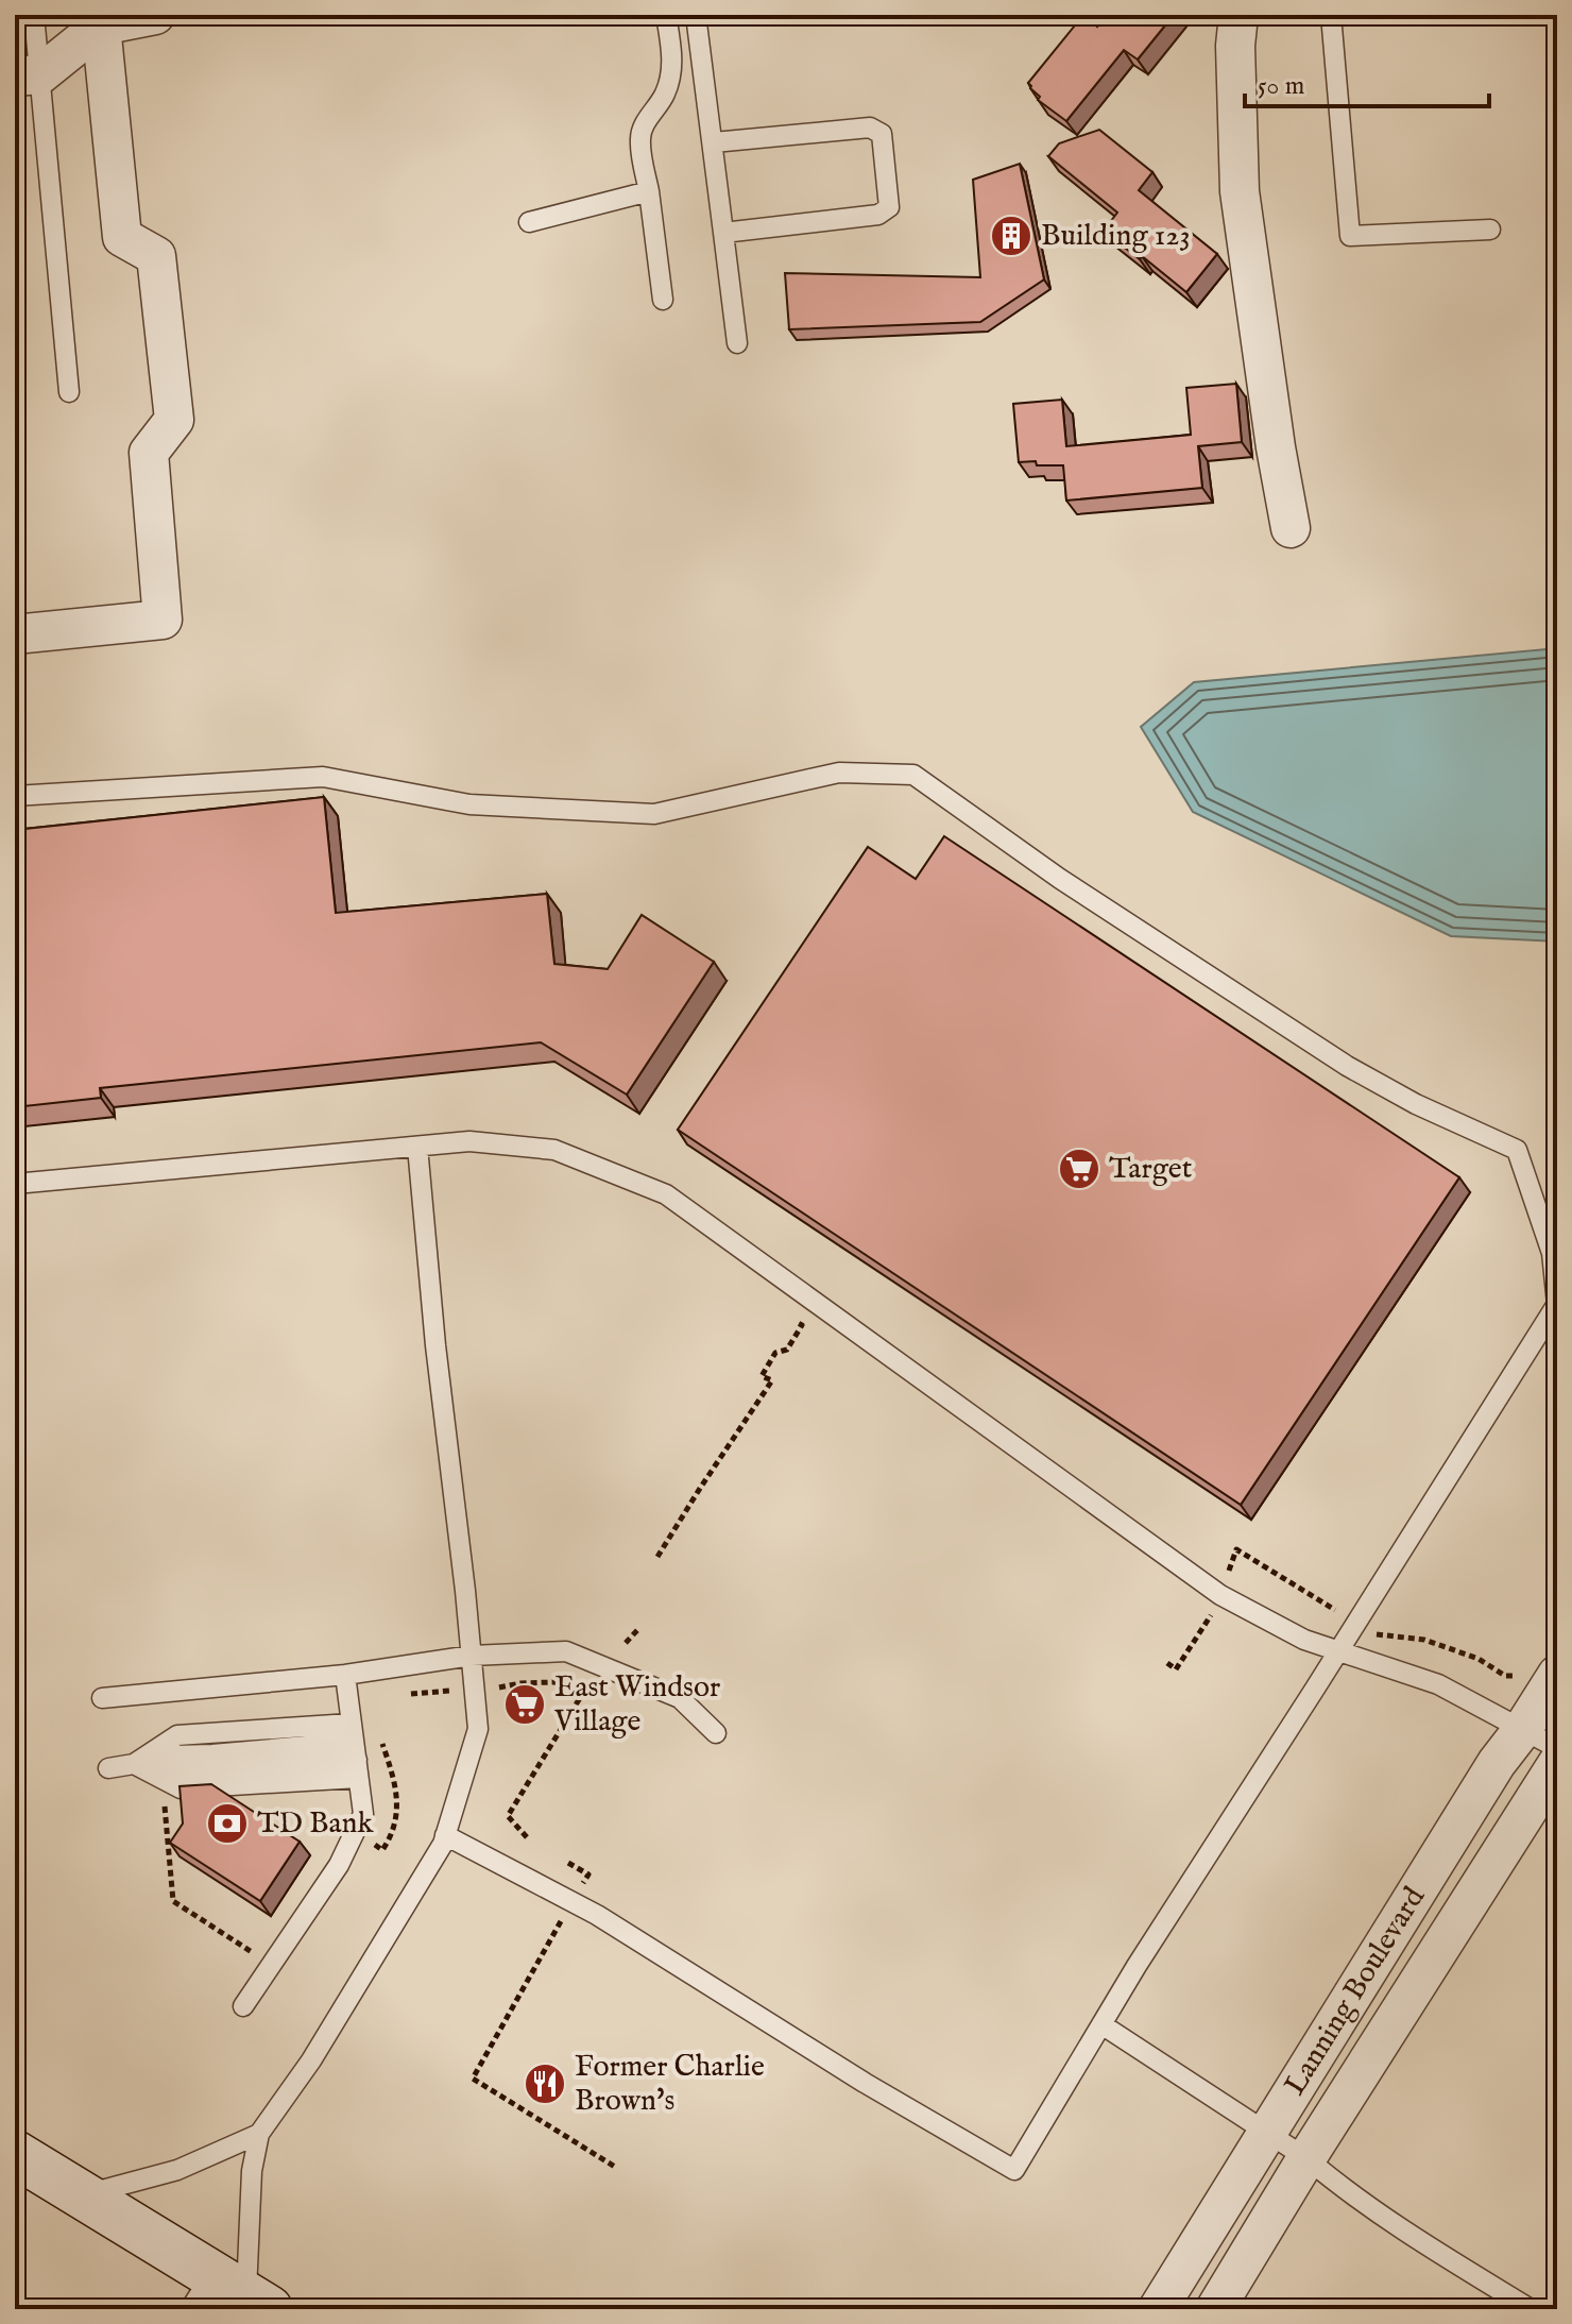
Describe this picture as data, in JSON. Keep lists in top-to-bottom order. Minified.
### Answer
{"streets":{"street":["Lanning Boulevard"]},"places":{"building":["Building 123"],"supermarket":["Target","East Windsor Village"],"bank":["TD Bank"],"restaurant":["Former Charlie Brown's"]},"scale_bar":"50 m"}
